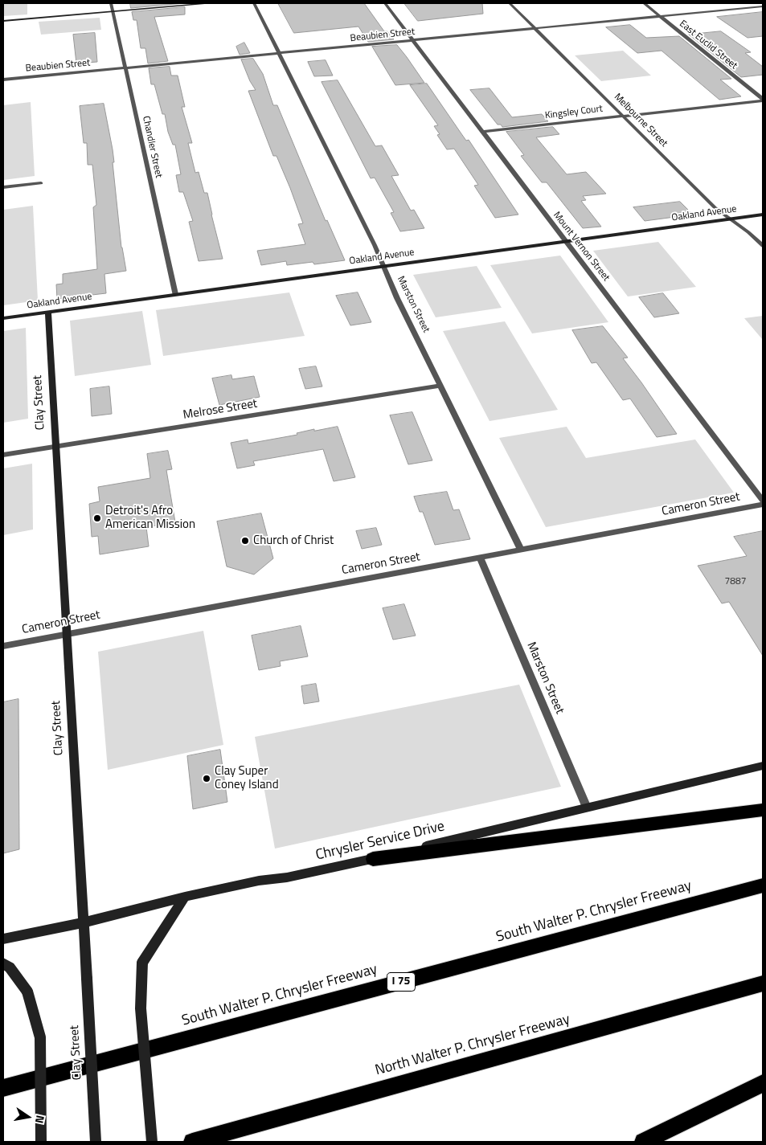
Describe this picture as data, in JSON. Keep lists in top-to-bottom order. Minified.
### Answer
{"streets":{"highway":["South Walter P. Chrysler Freeway","I 75","North Walter P. Chrysler Freeway"],"street":["Beaubien Street","East Euclid Street","Kingsley Court","Melbourne Street","Chandler Street","Oakland Avenue","Mount Vernon Street","Marston Street","Clay Street","Melrose Street","Cameron Street","Chrysler Service Drive"]},"crossings":[["Beaubien Street","East Euclid Street"],["Beaubien Street","Melbourne Street"],["Beaubien Street","Chandler Street"],["Beaubien Street","Mount Vernon Street"],["Beaubien Street","Marston Street"],["East Euclid Street","Kingsley Court"],["Kingsley Court","Melbourne Street"],["Kingsley Court","Mount Vernon Street"],["Melbourne Street","Oakland Avenue"],["Chandler Street","Oakland Avenue"],["Oakland Avenue","Mount Vernon Street"],["Oakland Avenue","Marston Street"],["Oakland Avenue","Clay Street"],["Marston Street","Melrose Street"],["Marston Street","Cameron Street"],["Marston Street","Chrysler Service Drive"],["Clay Street","Melrose Street"],["Clay Street","Cameron Street"],["Clay Street","Chrysler Service Drive"]],"places":["Detroit's Afro American Mission","Church of Christ","Clay Super Coney Island"],"house_numbers":["7887"],"north":"right"}
